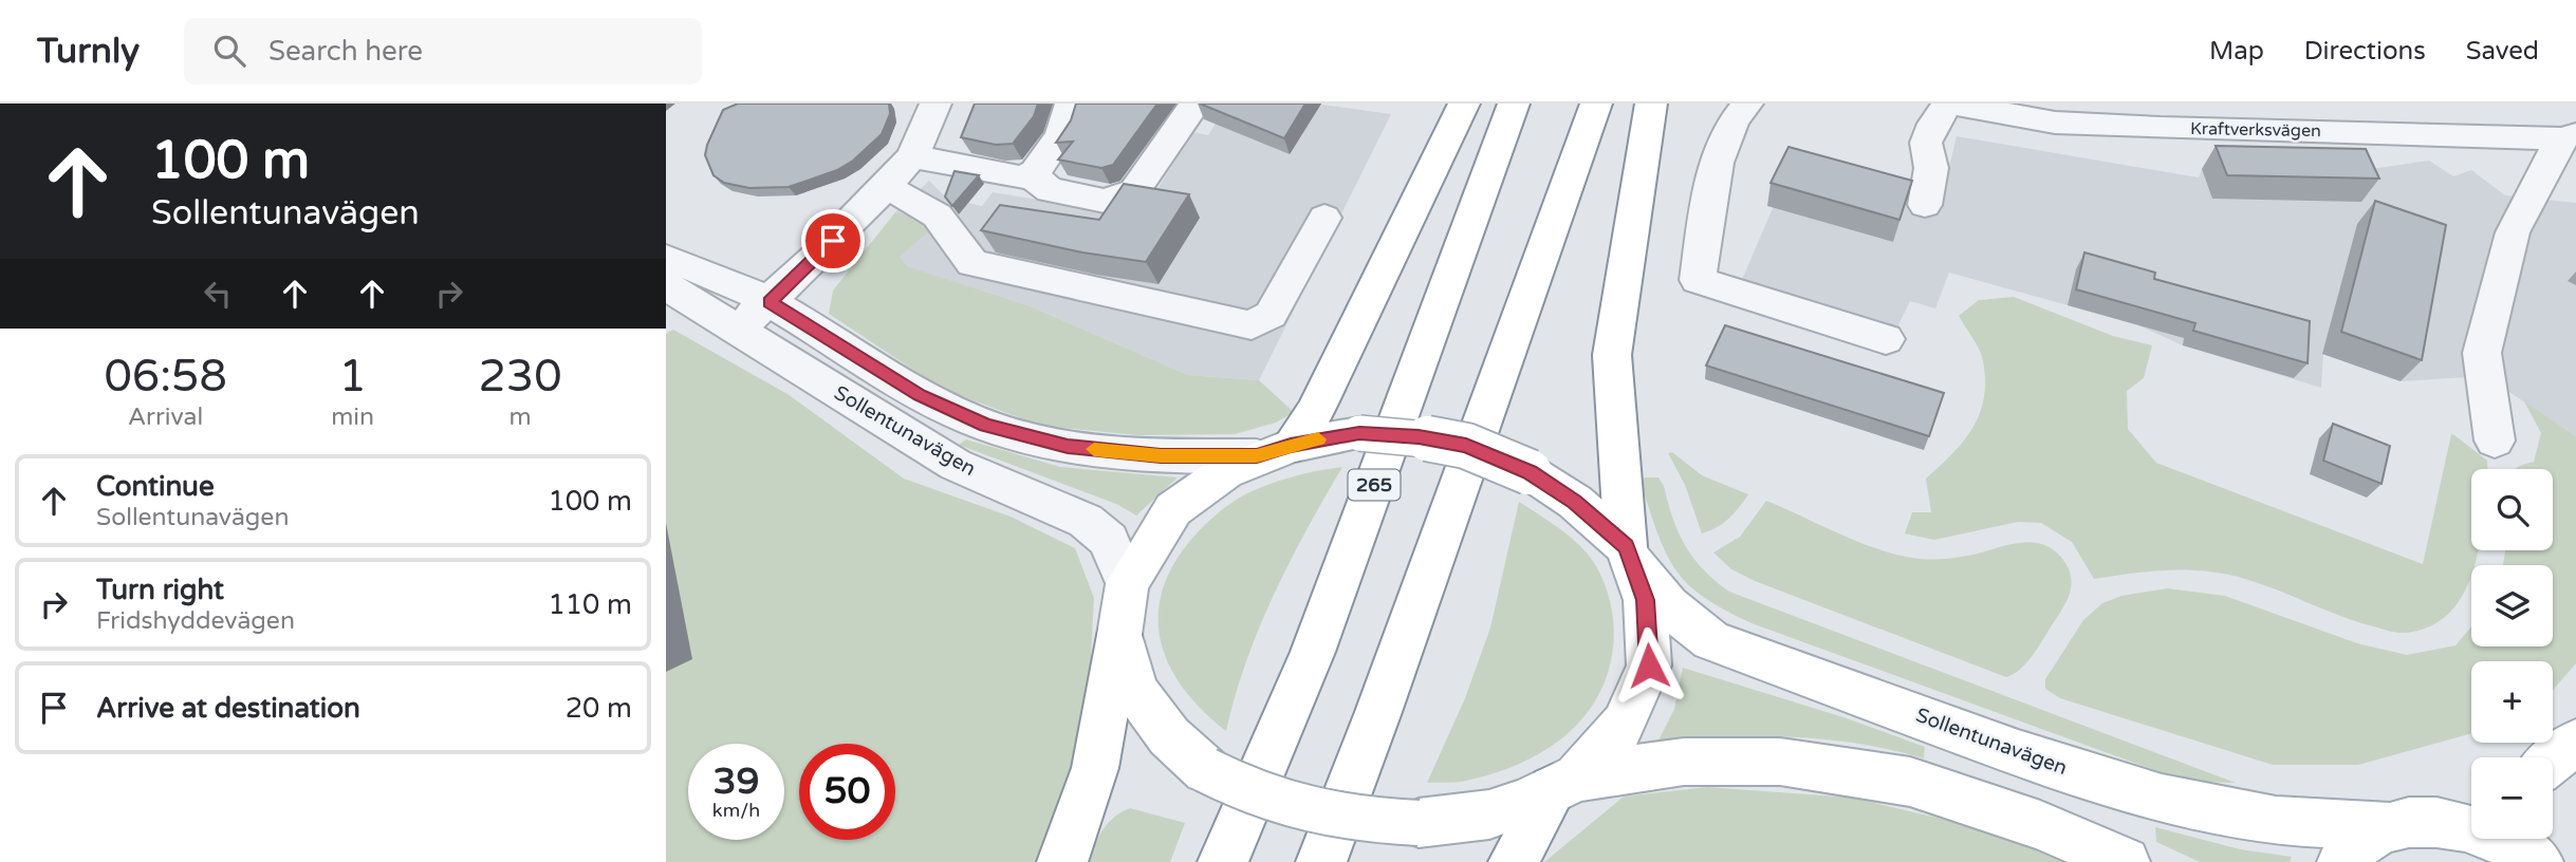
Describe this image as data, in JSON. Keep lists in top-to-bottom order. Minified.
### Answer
{"streets":{"main road":["Sollentunavägen","265"],"street":["Kraftverksvägen"]},"page":{"header":"Turnly","search":"Search here","nav":["Map","Directions","Saved"],"turn":["100 m","Sollentunavägen"],"eta":["06:58","Arrival","1","min","230","m"],"list":[{"name":"Continue","note":"Sollentunavägen","value":"100 m"},{"name":"Turn right","note":"Fridshyddevägen","value":"110 m"},{"name":"Arrive at destination","value":"20 m"}],"map_buttons":["+","−"],"speed":"39 km/h","limit":"50"}}
